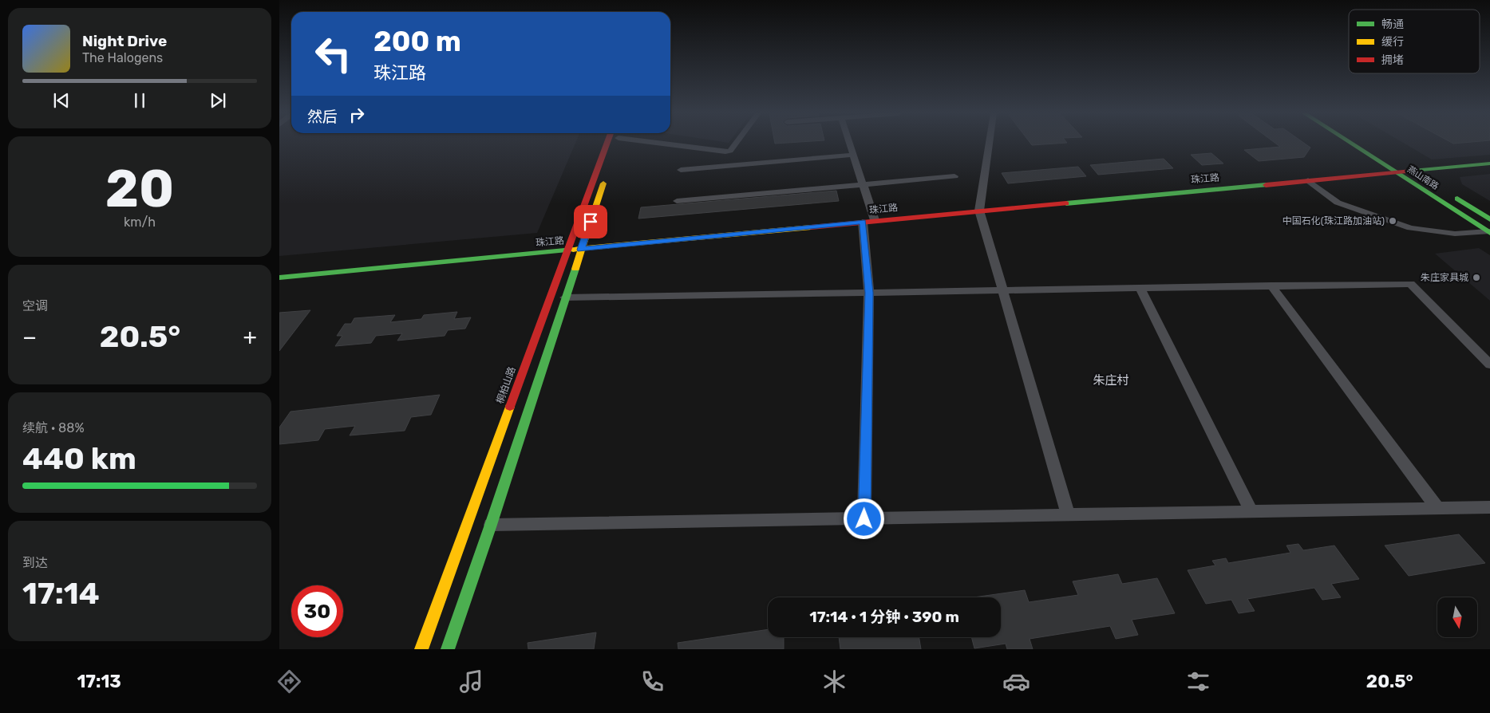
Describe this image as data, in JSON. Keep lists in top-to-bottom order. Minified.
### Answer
{"streets":{"street":["燕山南路","珠江路","桐柏山路"]},"crossings":[["燕山南路","珠江路"],["珠江路","桐柏山路"]],"districts":["朱庄村"],"places":["中国石化(珠江路加油站)","朱庄家具城"],"legend":["畅通","缓行","拥堵"],"north":"bottom","page":{"turn":["200 m","珠江路"],"song":["Night Drive","The Halogens"],"then":"然后","tile":[["20","km/h"],"空调",["续航 · 88%","440 km"],["到达","17:14"]],"heat":["−","20.5°","+"],"limit":"30","trip":"17:14 · 1 分钟 · 390 m","tabs":["17:13","20.5°"]}}
